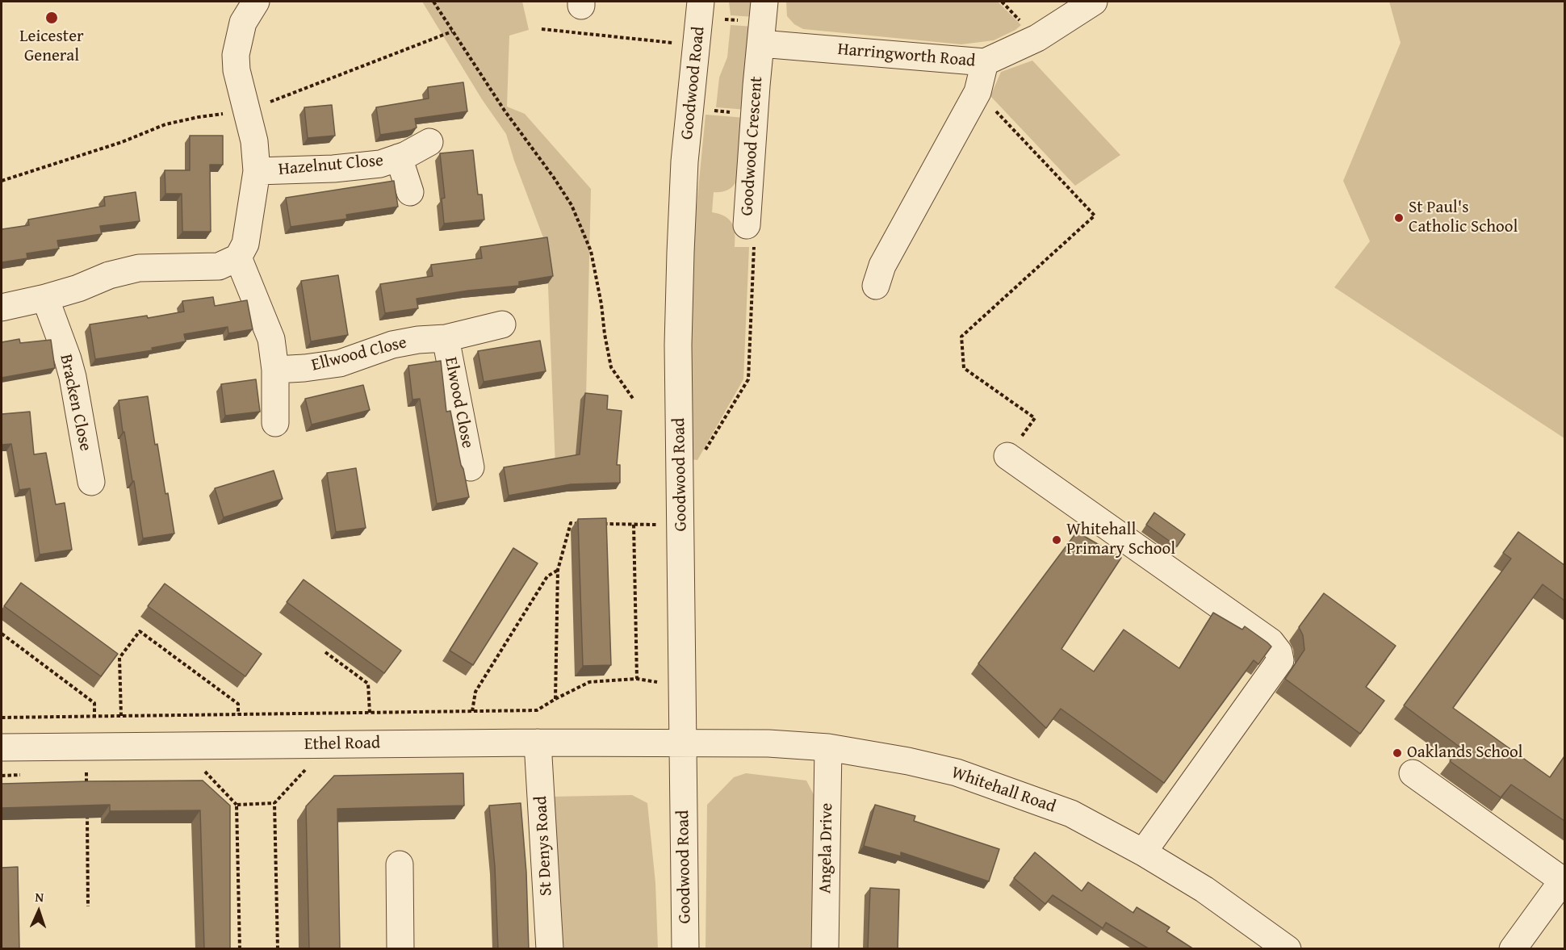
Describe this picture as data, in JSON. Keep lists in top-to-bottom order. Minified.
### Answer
{"streets":{"street":["Harringworth Road","Goodwood Road","Goodwood Crescent","Hazelnut Close","Ellwood Close","Bracken Close","Elwood Close","Ethel Road","Whitehall Road","St Denys Road","Angela Drive"]},"crossings":[["Harringworth Road","Goodwood Crescent"],["Goodwood Road","Ethel Road"],["Goodwood Road","Whitehall Road"],["Ellwood Close","Elwood Close"],["Ethel Road","Whitehall Road"],["Ethel Road","St Denys Road"],["Whitehall Road","Angela Drive"]],"places":["Leicester General","St Paul's Catholic School","Whitehall Primary School","Oaklands School"],"north":"top"}
